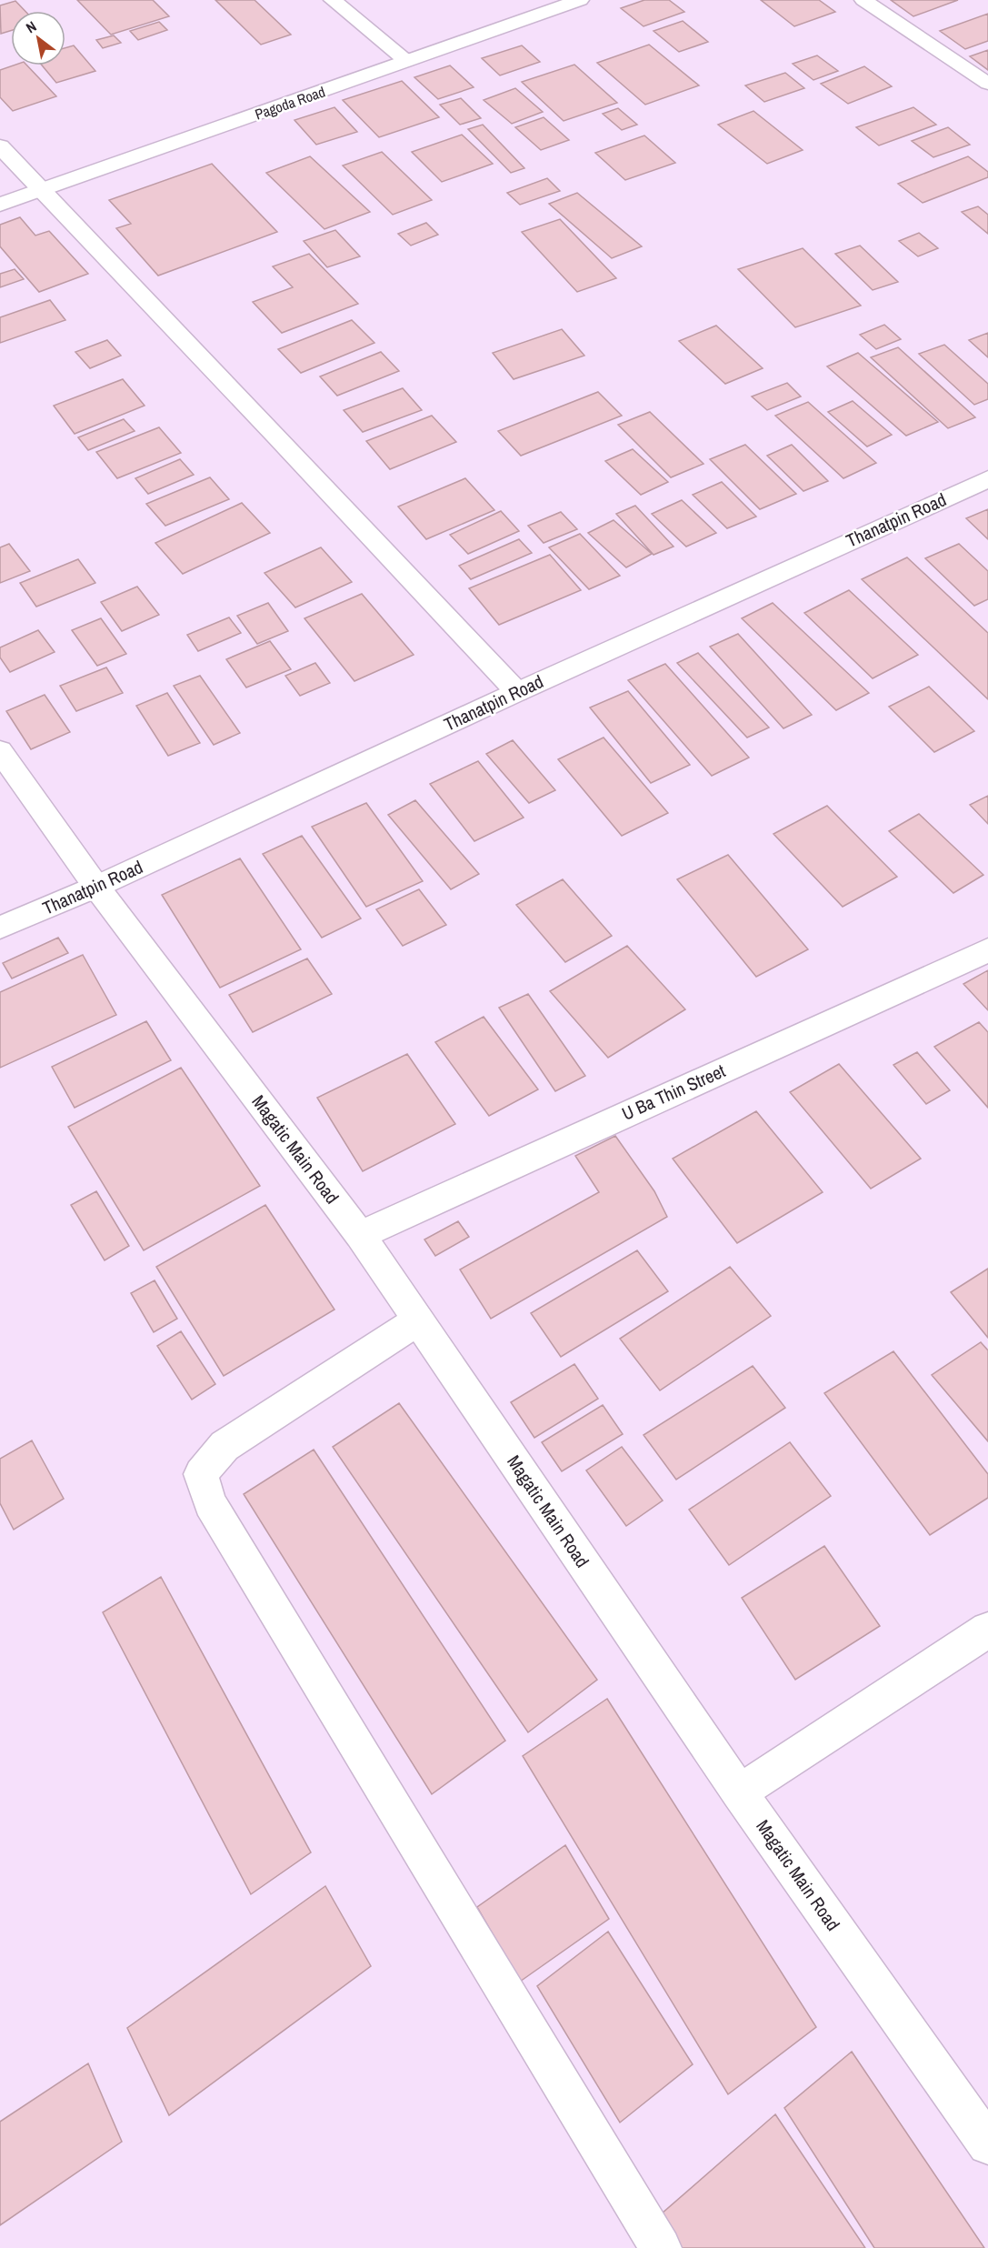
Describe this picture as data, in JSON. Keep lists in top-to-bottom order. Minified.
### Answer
{"streets":{"street":["Pagoda Road","Thanatpin Road","U Ba Thin Street","Magatic Main Road"]},"crossings":[["Thanatpin Road","Magatic Main Road"],["U Ba Thin Street","Magatic Main Road"]],"north":"top left"}
